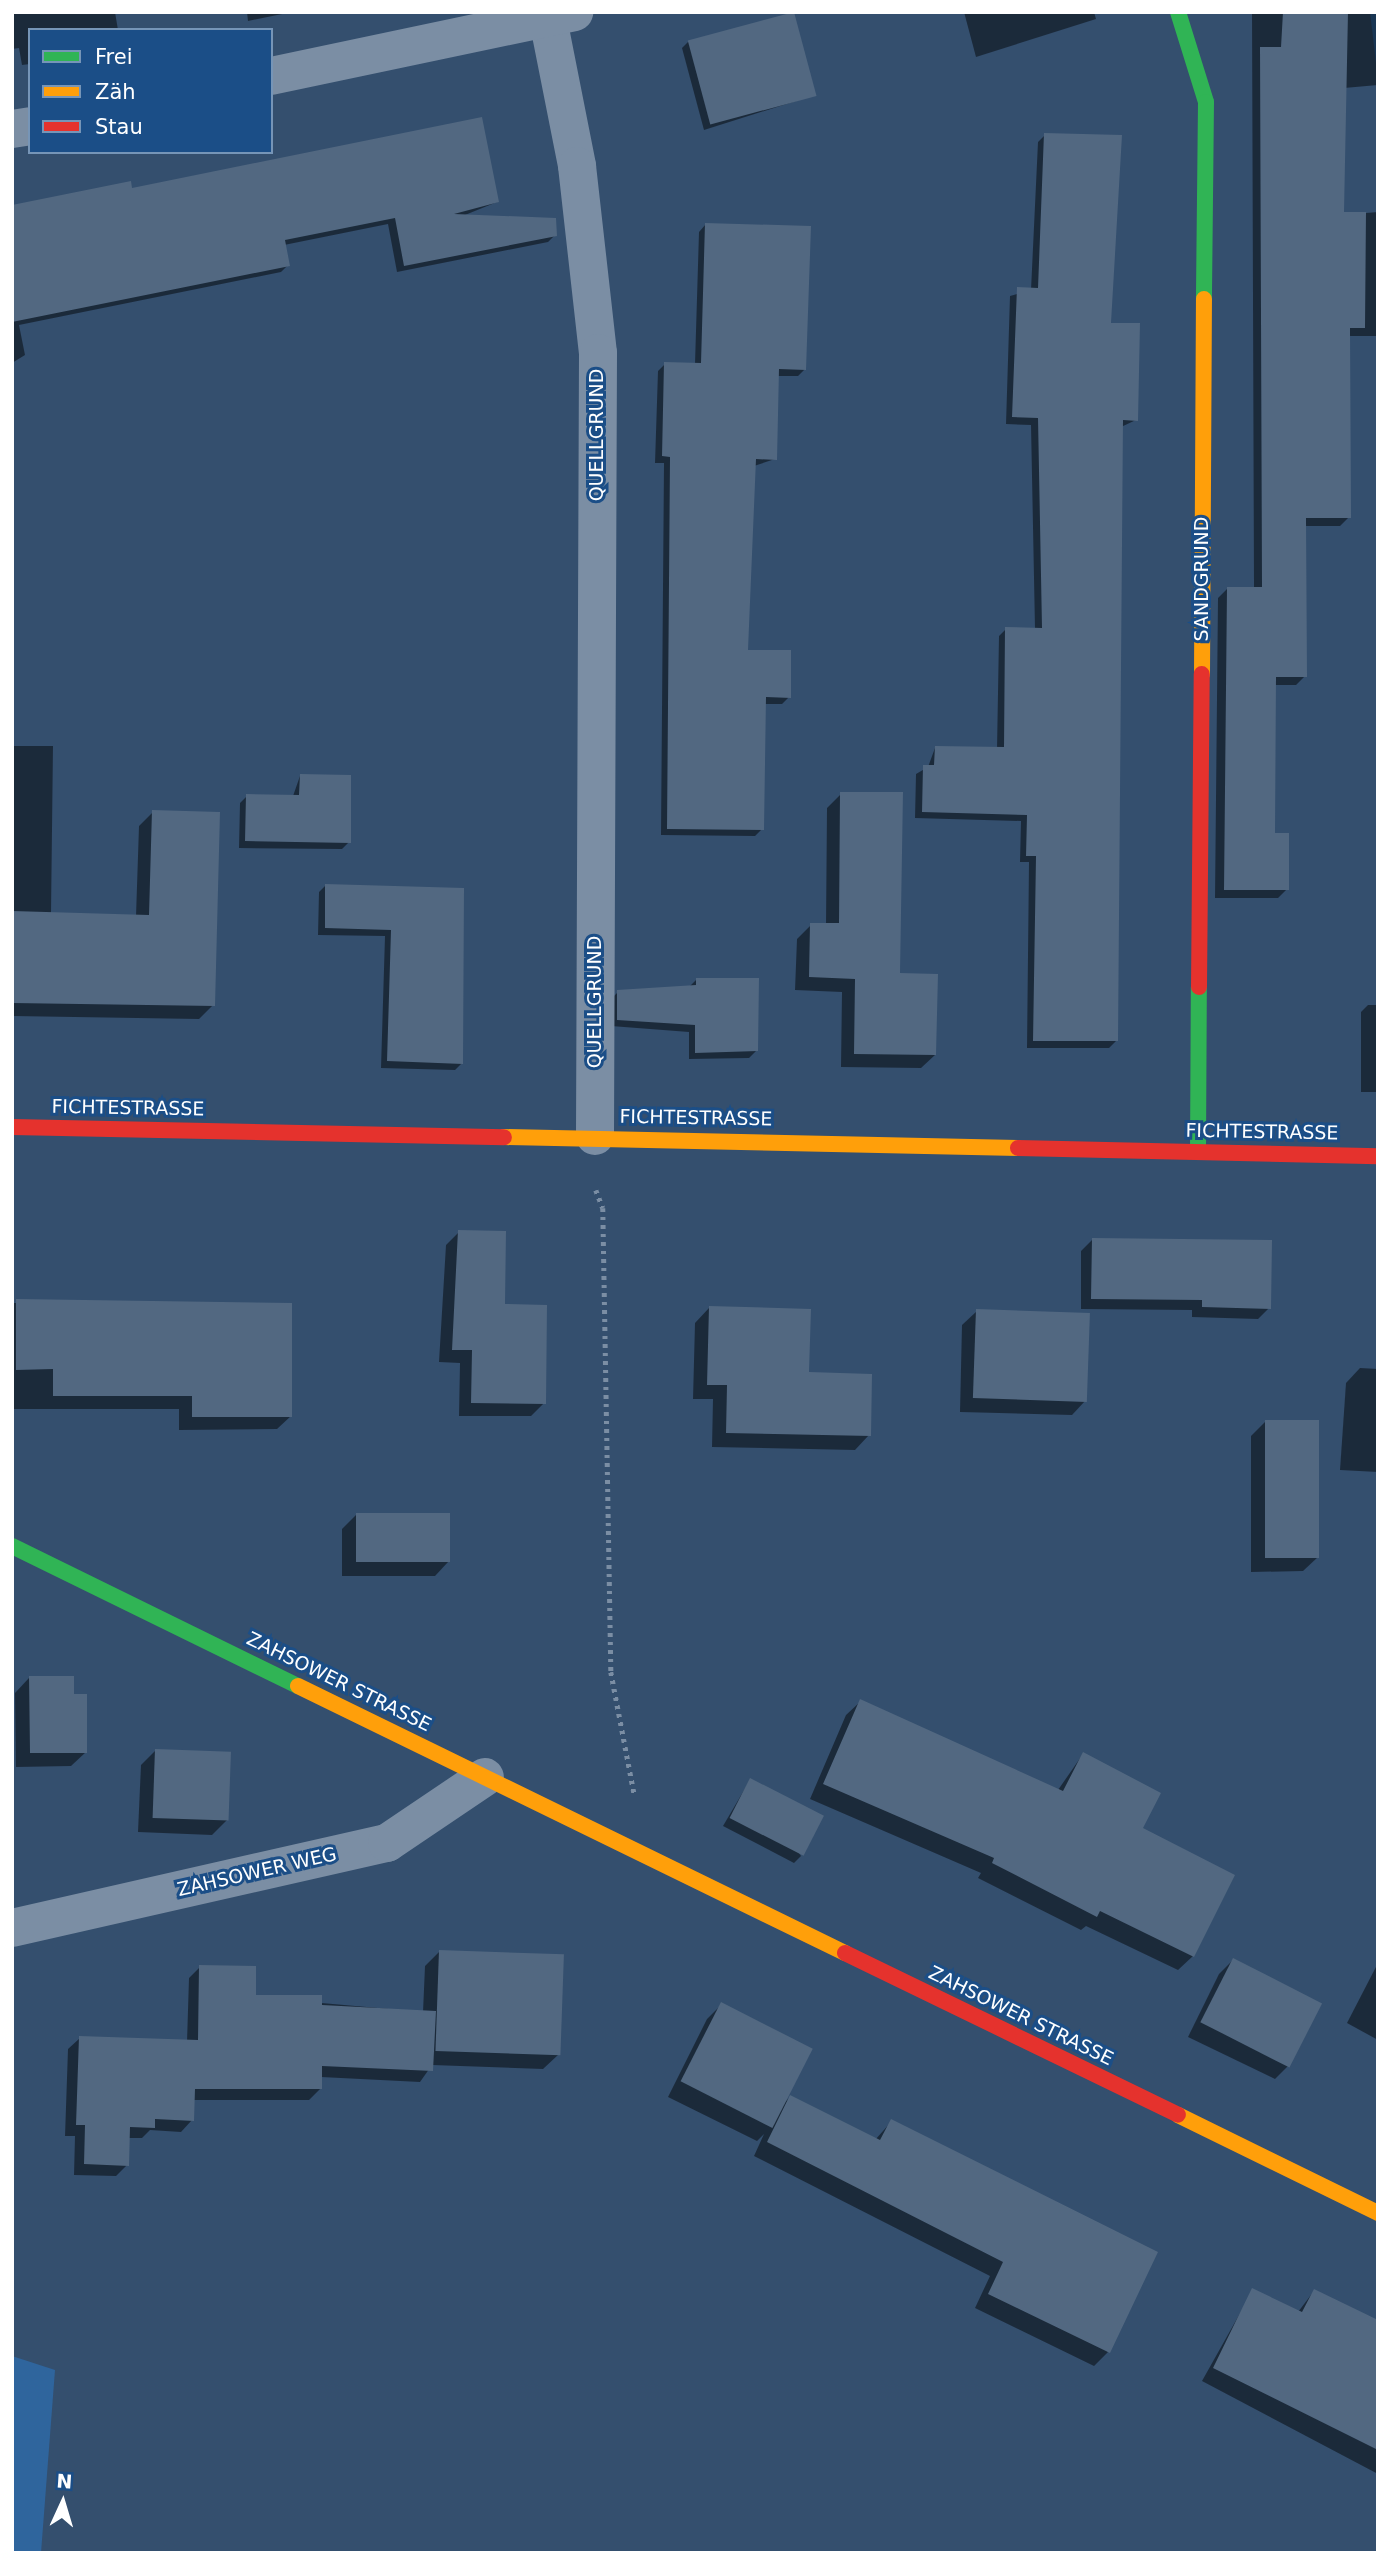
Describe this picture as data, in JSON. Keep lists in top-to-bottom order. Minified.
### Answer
{"streets":{"street":["QUELLGRUND","SANDGRUND","FICHTESTRASSE","ZAHSOWER STRASSE","ZAHSOWER WEG"]},"crossings":[["QUELLGRUND","FICHTESTRASSE"],["SANDGRUND","FICHTESTRASSE"],["ZAHSOWER STRASSE","ZAHSOWER WEG"]],"legend":["Frei","Zäh","Stau"],"north":"top"}
